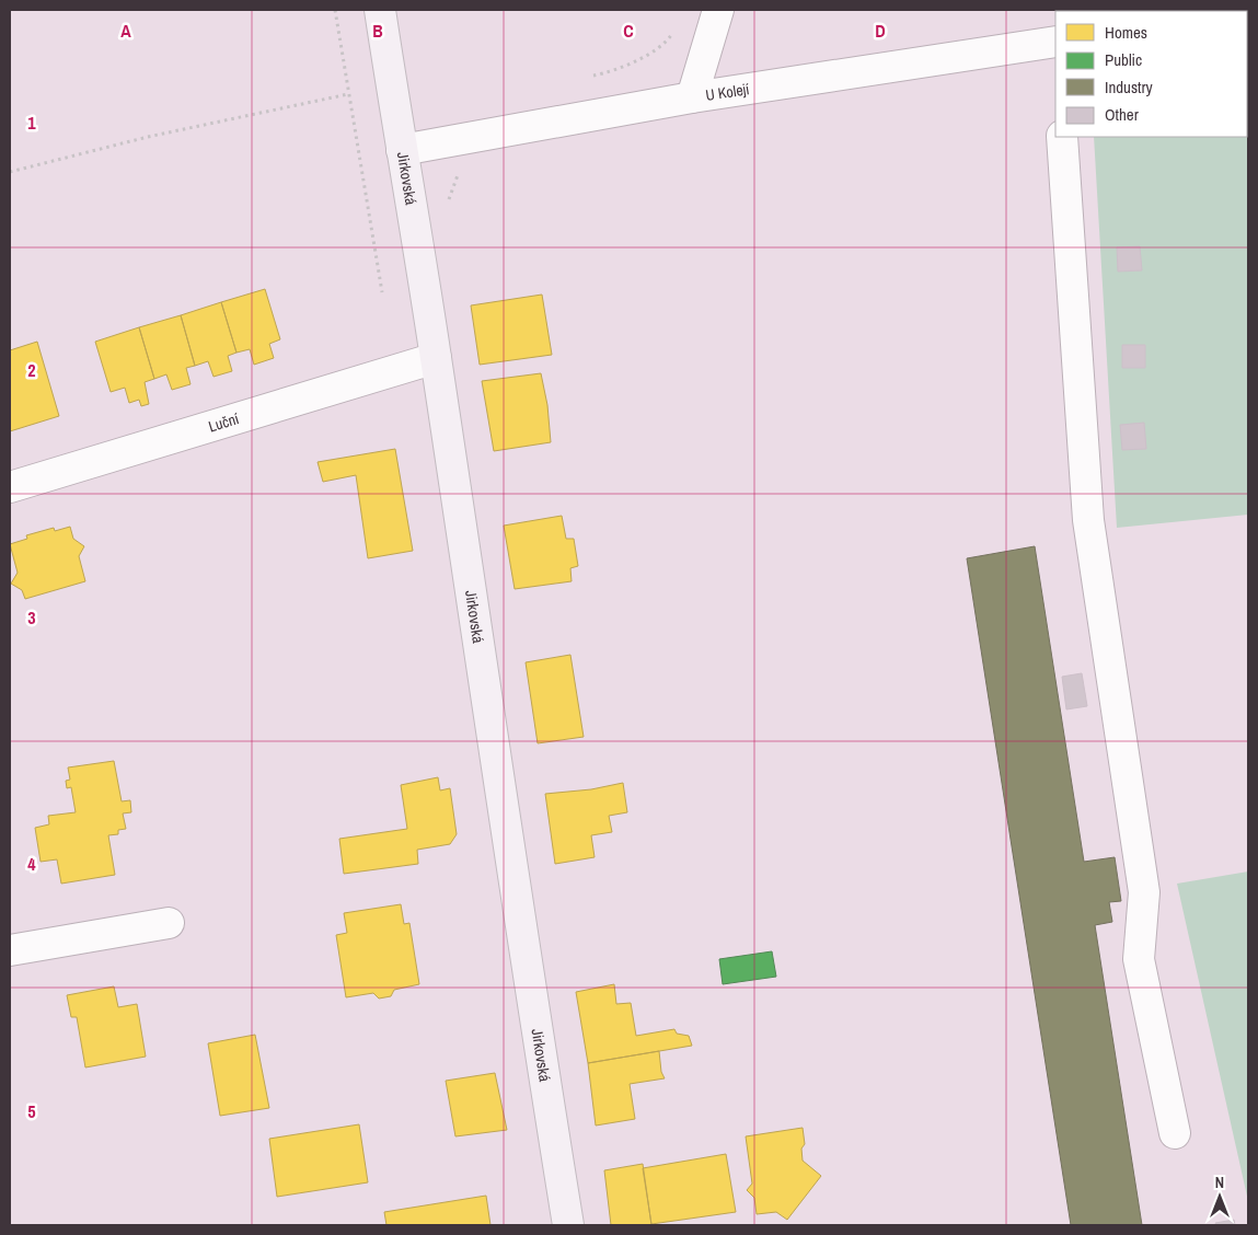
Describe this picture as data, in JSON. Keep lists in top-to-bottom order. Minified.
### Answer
{"streets":{"main road":["Jirkovská"],"street":["U Kolejí","Luční"]},"crossings":[["U Kolejí","Jirkovská"],["Jirkovská","Luční"]],"legend":["Homes","Public","Industry","Other"],"north":"top","grid":{"columns":["A","B","C","D"],"rows":["1","2","3","4","5"]}}
